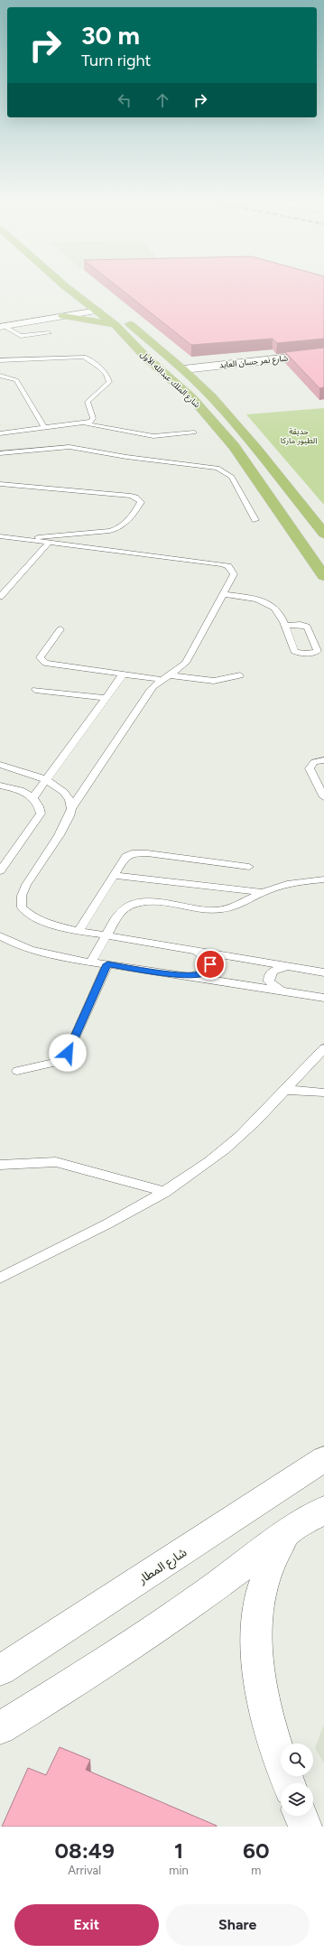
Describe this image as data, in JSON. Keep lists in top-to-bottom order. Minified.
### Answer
{"streets":{"main road":["شارع الملك عبدالله الأول"],"street":["شارع نمر حسان العايد","شارع المطار"]},"crossings":[["شارع نمر حسان العايد","شارع الملك عبدالله الأول"]],"parks":["حديقة الطيور ماركا"],"page":{"turn":["30 m","Turn right"],"eta":["08:49","Arrival","1","min","60","m"],"buttons":["Exit","Share"]}}
